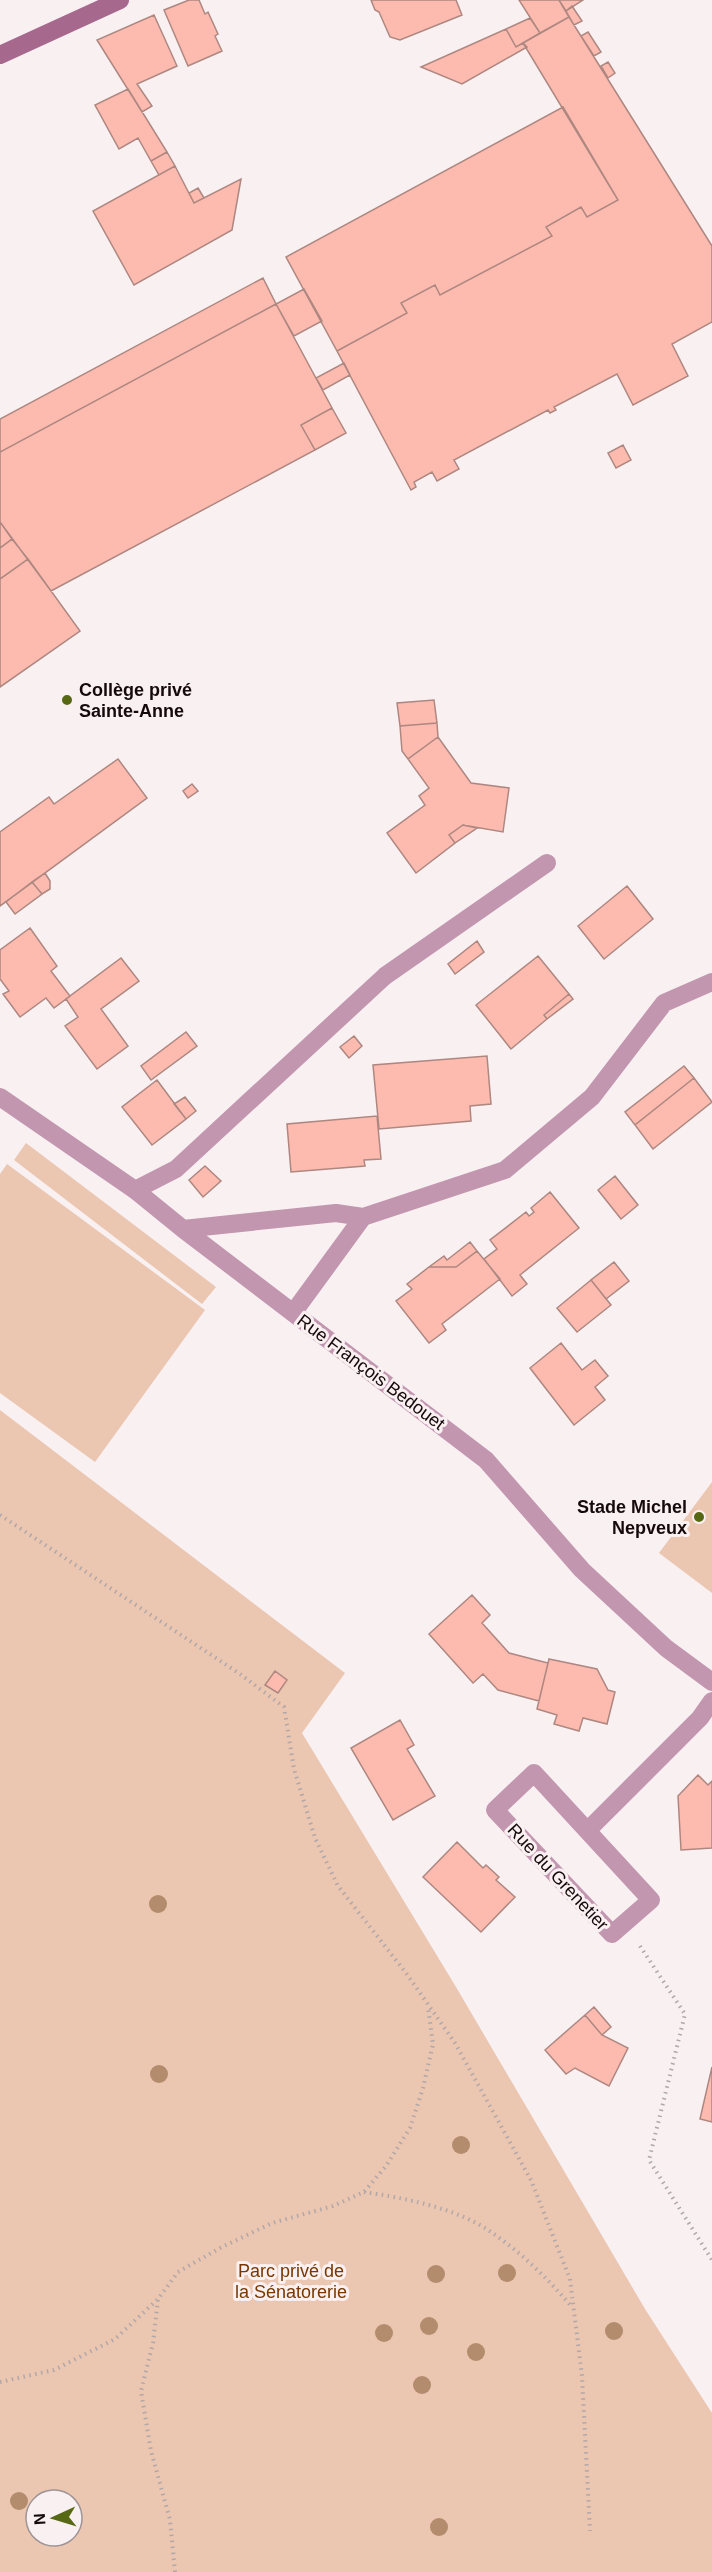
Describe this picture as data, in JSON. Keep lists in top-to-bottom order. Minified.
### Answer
{"streets":{"street":["Rue François Bedouet","Rue du Grenetier"]},"parks":["Parc privé de la Sénatorerie"],"places":["Collège privé Sainte-Anne","Stade Michel Nepveux"],"north":"left"}
